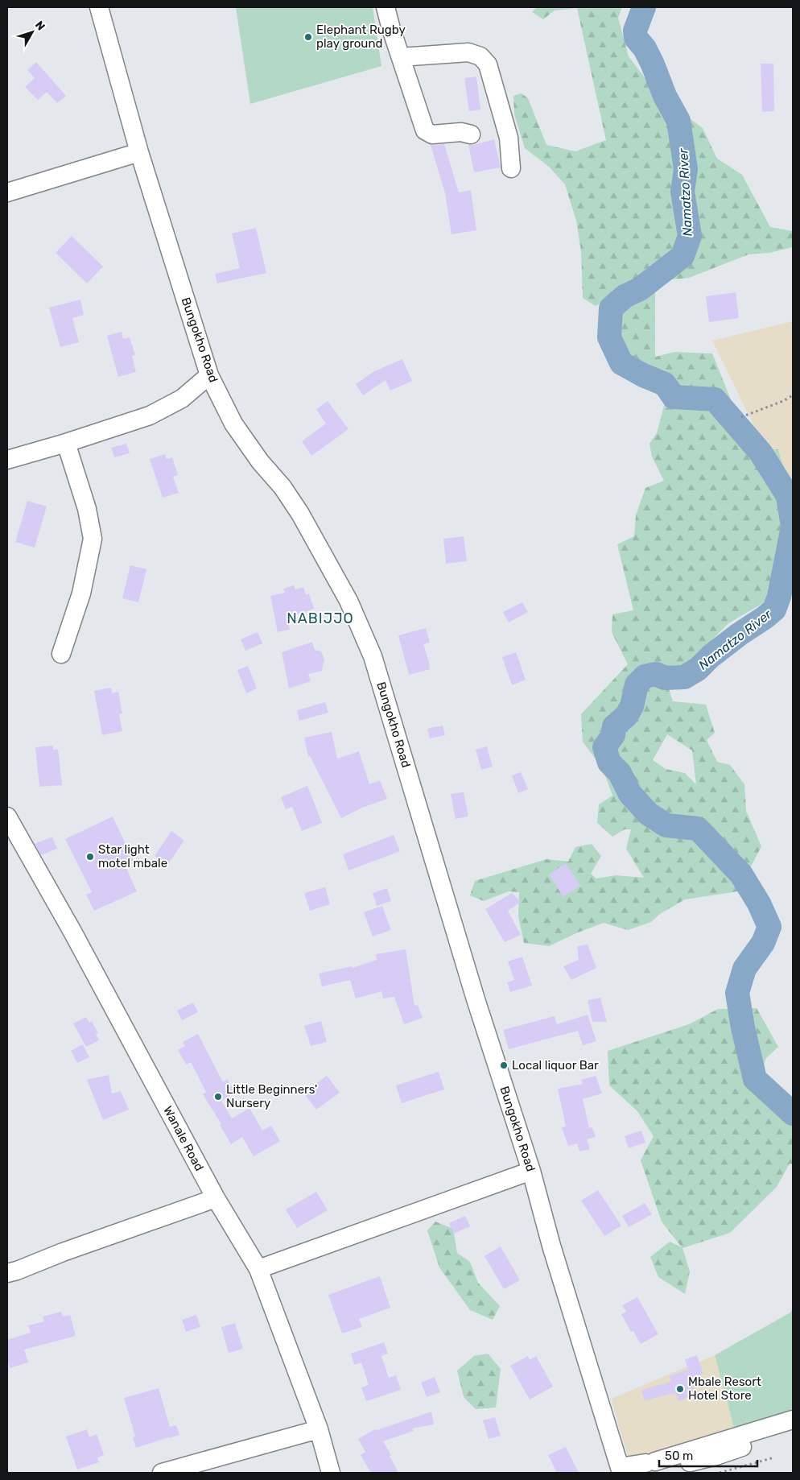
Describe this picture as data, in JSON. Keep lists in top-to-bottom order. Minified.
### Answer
{"streets":{"street":["Bungokho Road","Wanale Road"]},"districts":["NABIJJO"],"water":["Namatzo River"],"places":["Elephant Rugby play ground","Star light motel mbale","Local liquor Bar","Little Beginners' Nursery","Mbale Resort Hotel Store"],"scale_bar":"50 m","north":"top right"}
